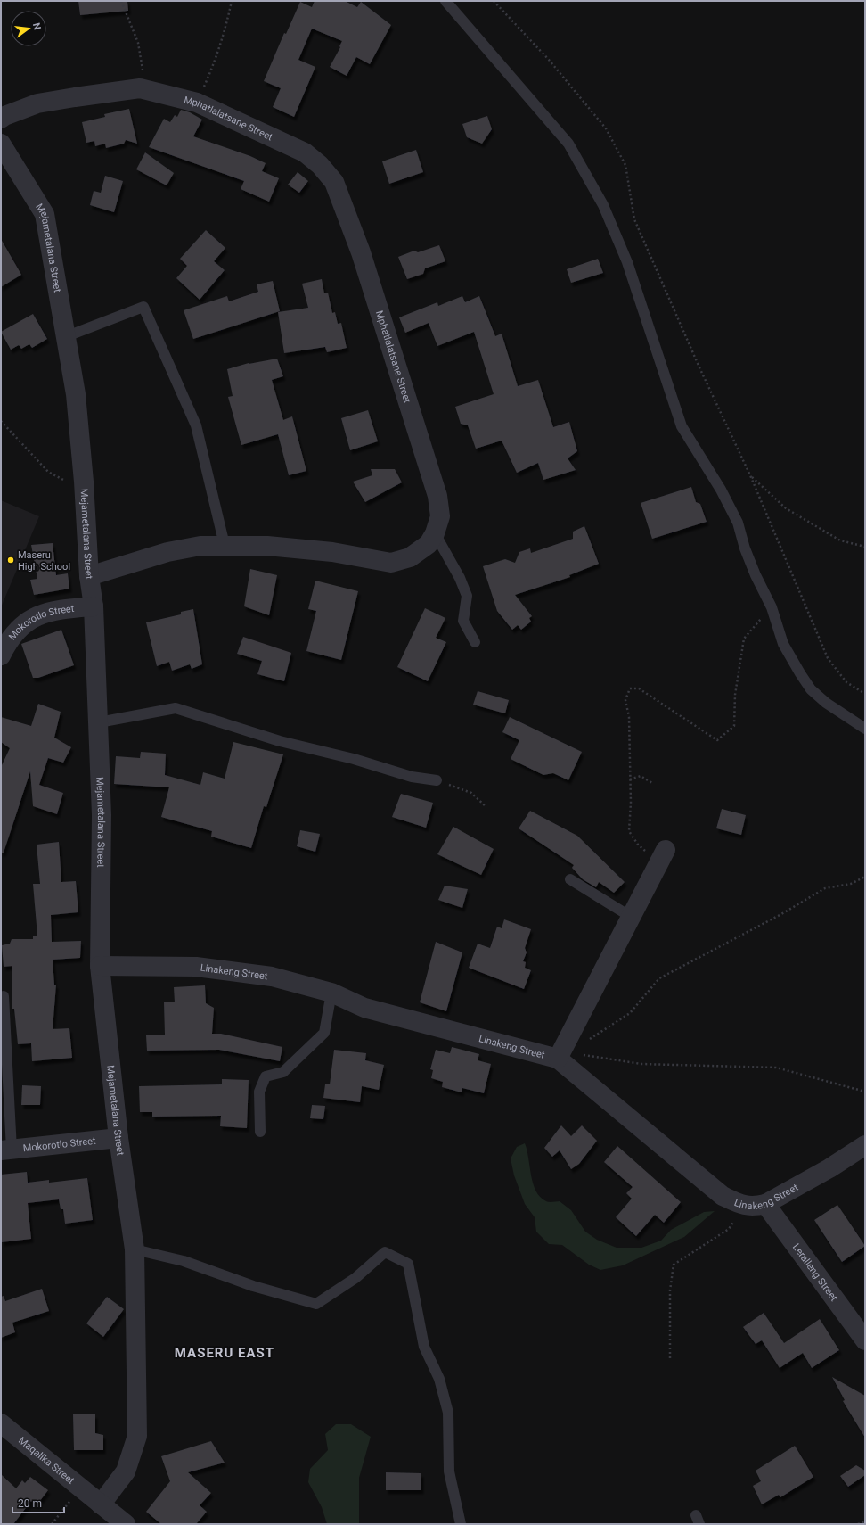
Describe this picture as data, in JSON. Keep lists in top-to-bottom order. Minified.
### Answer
{"streets":{"street":["Mphatlalatsane Street","Mejametalana Street","Mokorotlo Street","Linakeng Street","Leralleng Street","Maqalika Street"]},"crossings":[["Mphatlalatsane Street","Mejametalana Street"],["Mejametalana Street","Mokorotlo Street"],["Mejametalana Street","Linakeng Street"],["Mejametalana Street","Maqalika Street"],["Linakeng Street","Leralleng Street"]],"districts":["MASERU EAST"],"places":["Maseru High School"],"scale_bar":"20 m","north":"right"}
